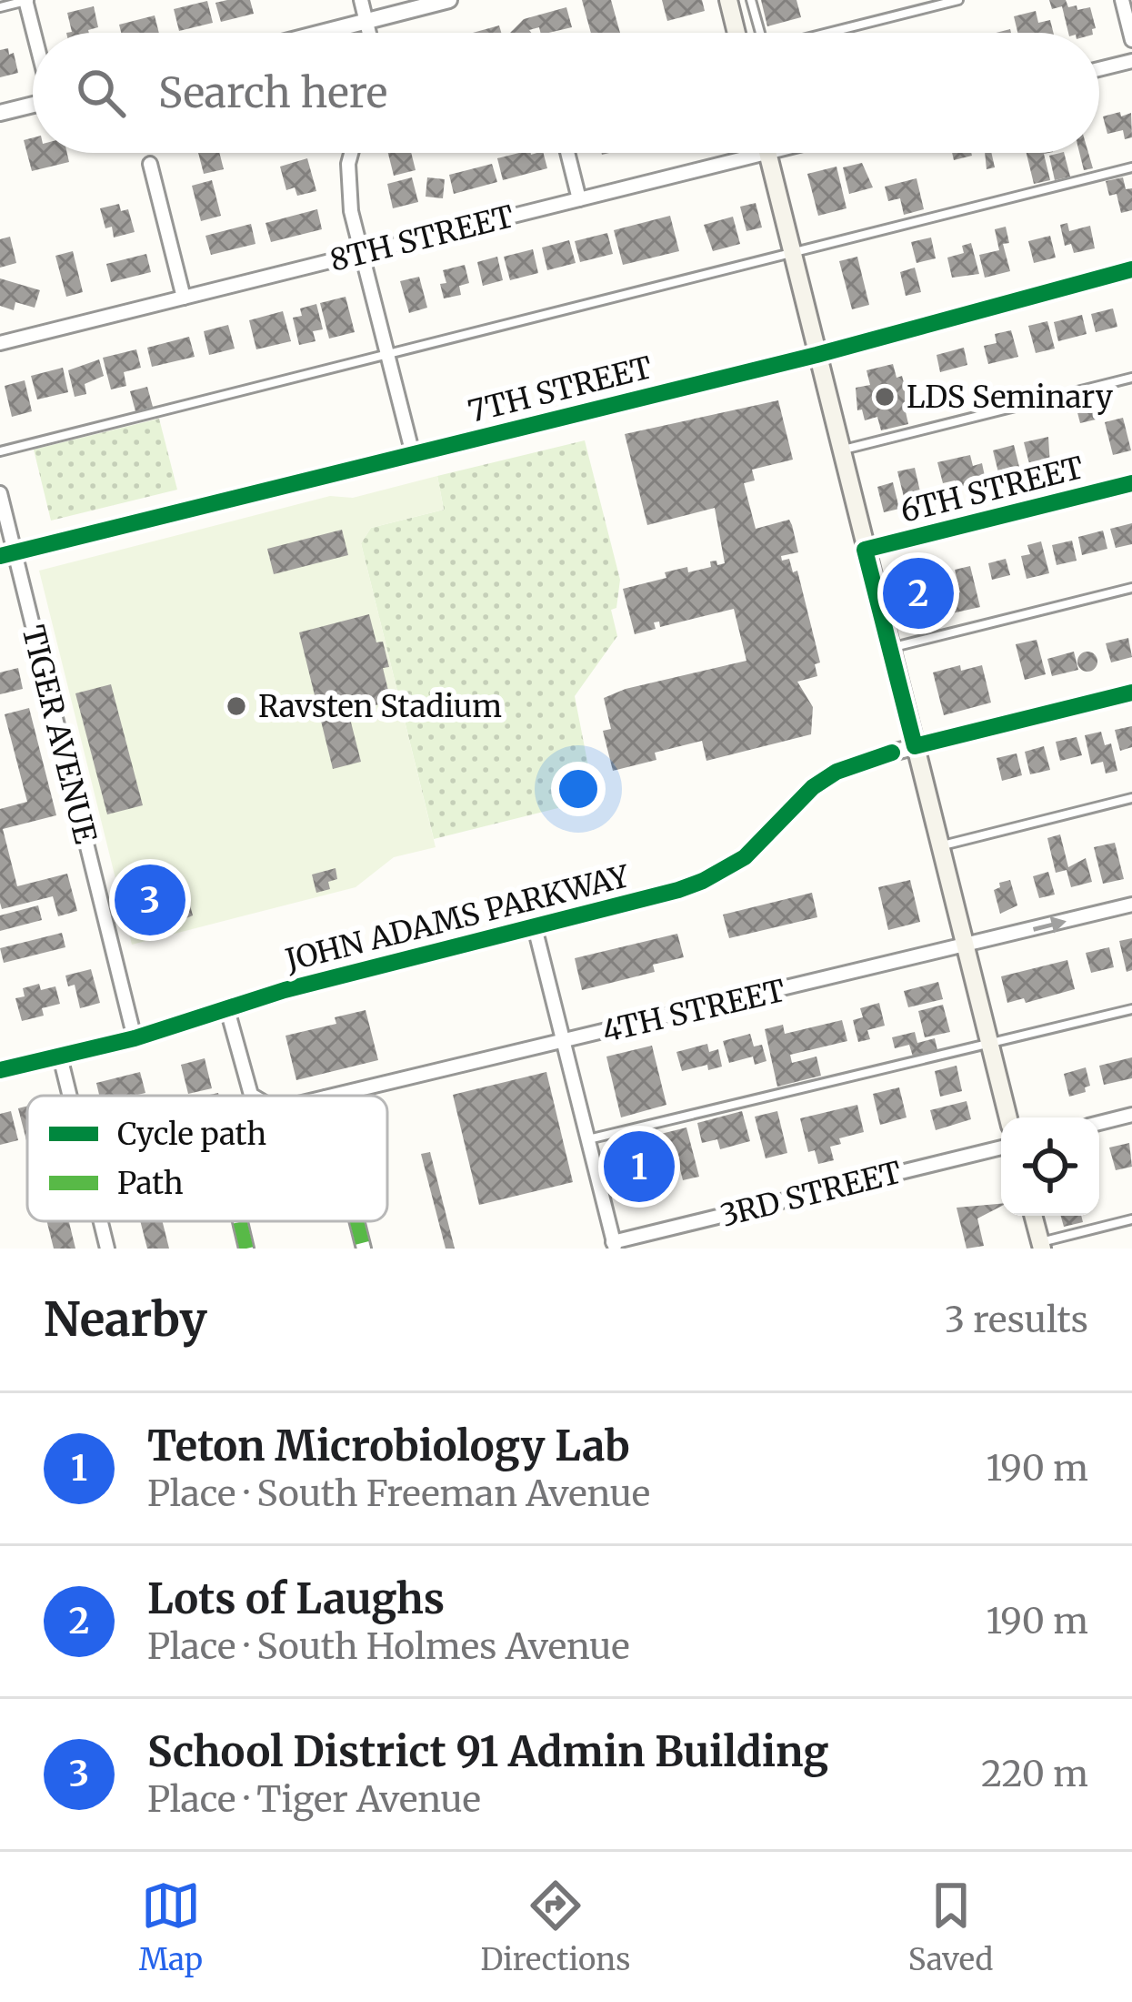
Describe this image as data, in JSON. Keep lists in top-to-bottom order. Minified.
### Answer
{"streets":{"street":["8TH STREET","7TH STREET","6TH STREET","TIGER AVENUE","JOHN ADAMS PARKWAY","4TH STREET","3RD STREET"]},"crossings":[["7TH STREET","TIGER AVENUE"],["TIGER AVENUE","JOHN ADAMS PARKWAY"]],"places":["LDS Seminary","Ravsten Stadium"],"legend":["Cycle path","Path"],"page":{"search":"Search here","pins":["2","3","1"],"heading":["Nearby","3 results"],"list":[{"mark":"1","name":"Teton Microbiology Lab","note":"Place · South Freeman Avenue","value":"190 m"},{"mark":"2","name":"Lots of Laughs","note":"Place · South Holmes Avenue","value":"190 m"},{"mark":"3","name":"School District 91 Admin Building","note":"Place · Tiger Avenue","value":"220 m"}],"nav":["Map","Directions","Saved"]}}
